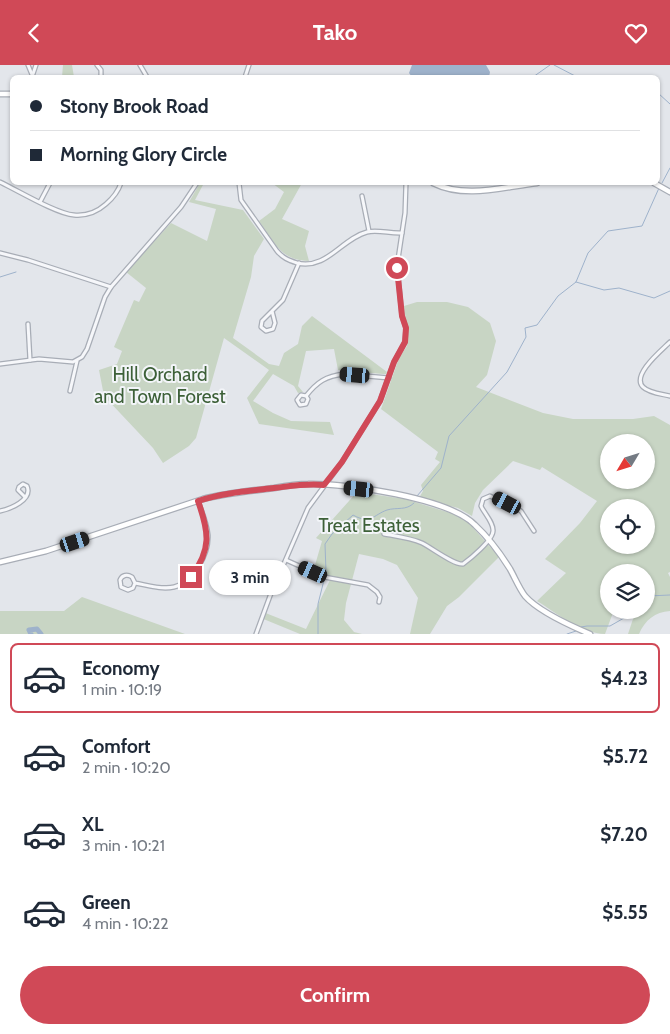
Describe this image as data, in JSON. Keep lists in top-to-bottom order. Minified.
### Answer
{"parks":["Hill Orchard and Town Forest","Treat Estates"],"north":"bottom left","page":{"header":"Tako","banner":["Stony Brook Road","Morning Glory Circle"],"bubble":"3 min","list":[{"name":"Economy","note":"1 min · 10:19","value":"$4.23"},{"name":"Comfort","note":"2 min · 10:20","value":"$5.72"},{"name":"XL","note":"3 min · 10:21","value":"$7.20"},{"name":"Green","note":"4 min · 10:22","value":"$5.55"}],"buttons":"Confirm"}}
